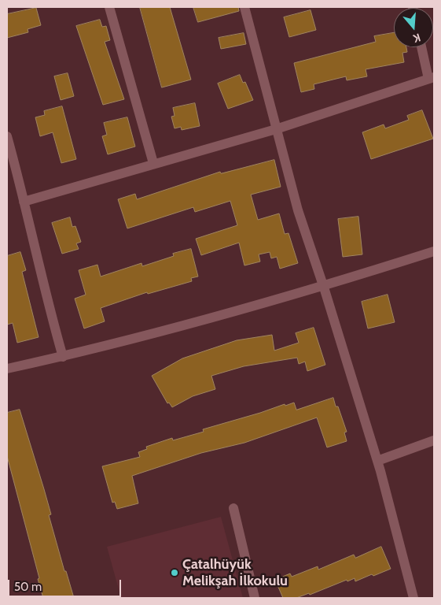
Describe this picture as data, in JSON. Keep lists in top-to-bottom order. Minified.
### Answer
{"places":["Çatalhüyük Melikşah İlkokulu"],"scale_bar":"50 m","north":"bottom"}
